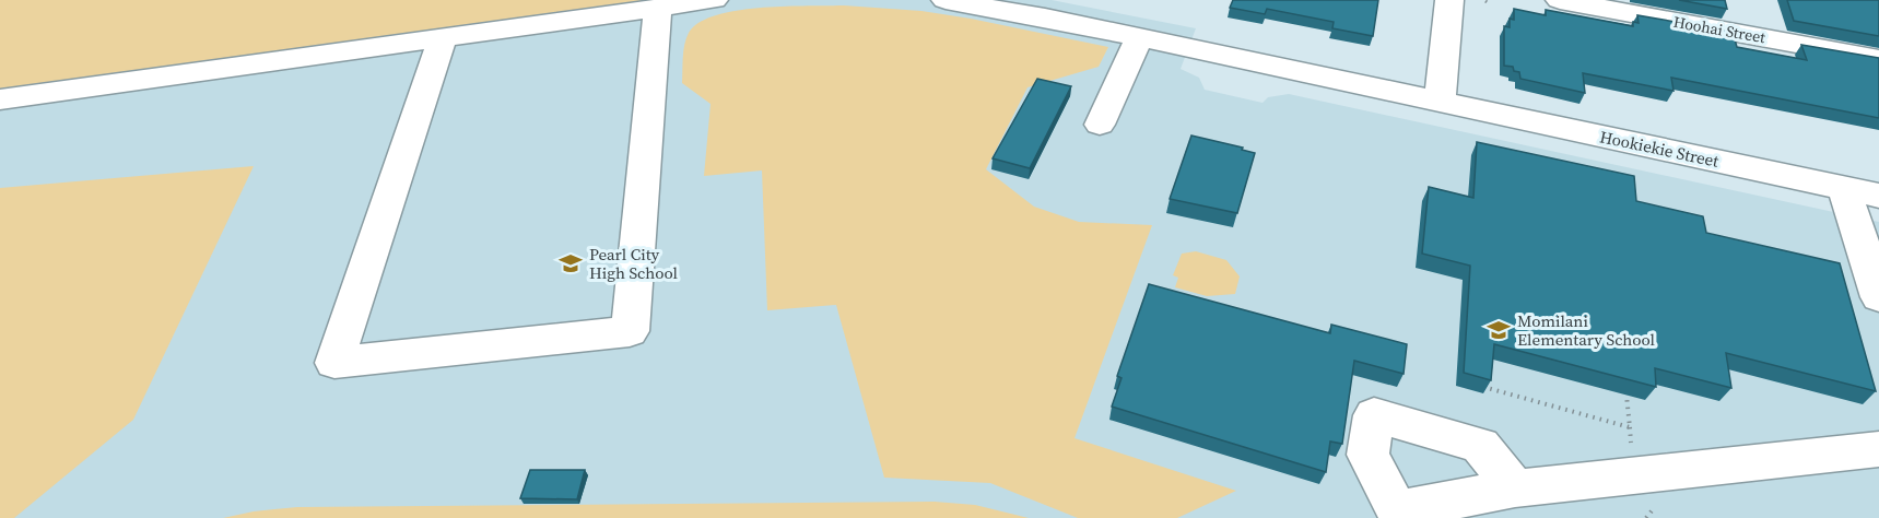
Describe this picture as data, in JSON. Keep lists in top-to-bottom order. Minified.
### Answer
{"streets":{"street":["Hoohai Street","Hookiekie Street"]},"places":{"school or university":["Pearl City High School","Momilani Elementary School"]}}
